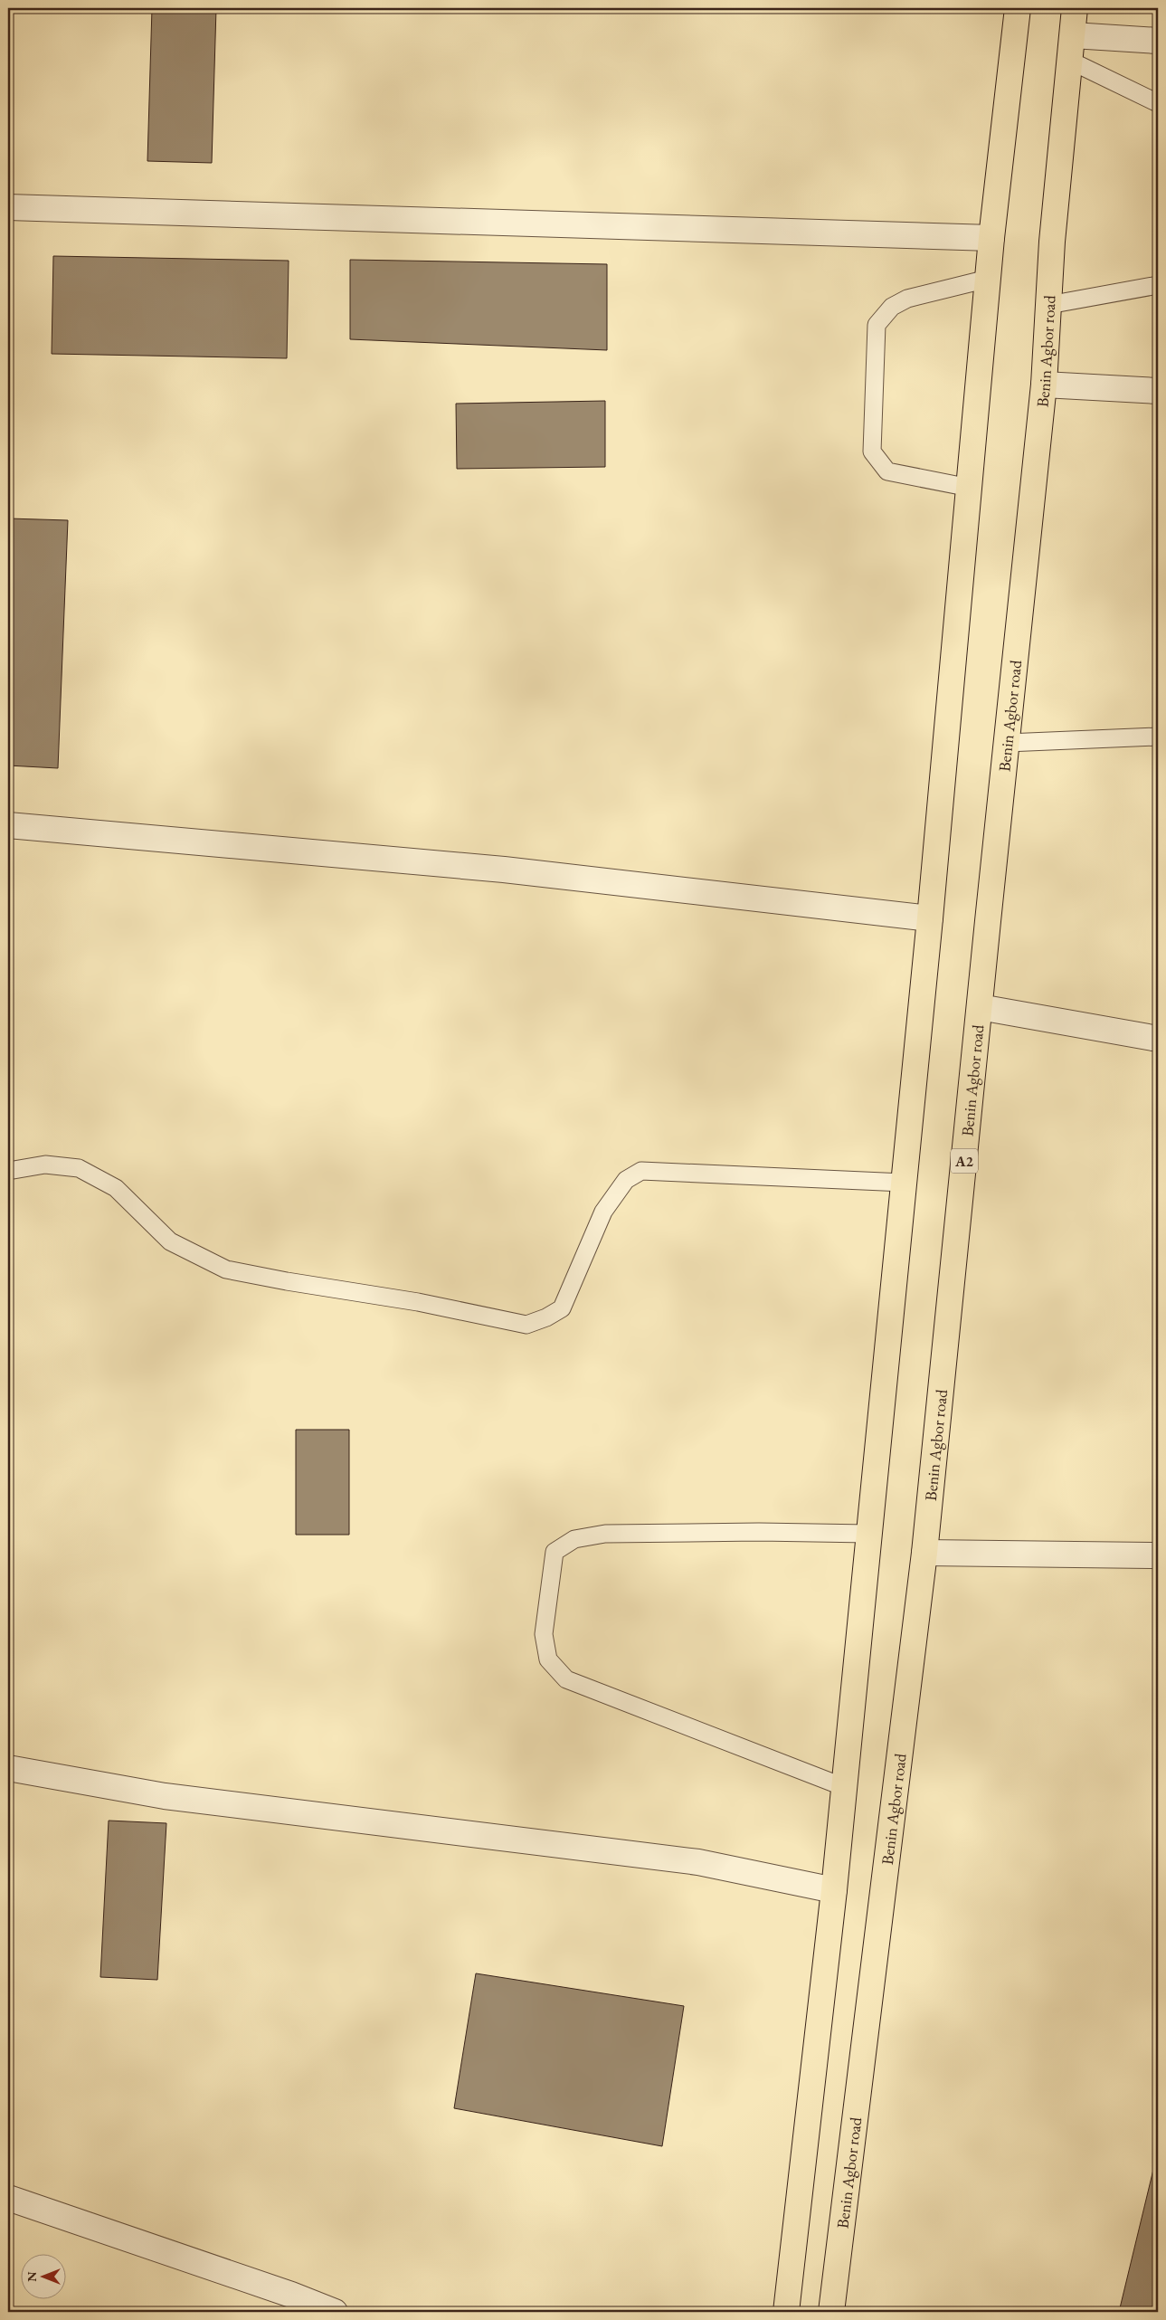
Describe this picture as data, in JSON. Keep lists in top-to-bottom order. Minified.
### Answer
{"streets":{"highway":["Benin Agbor road","A2"]},"north":"left"}
